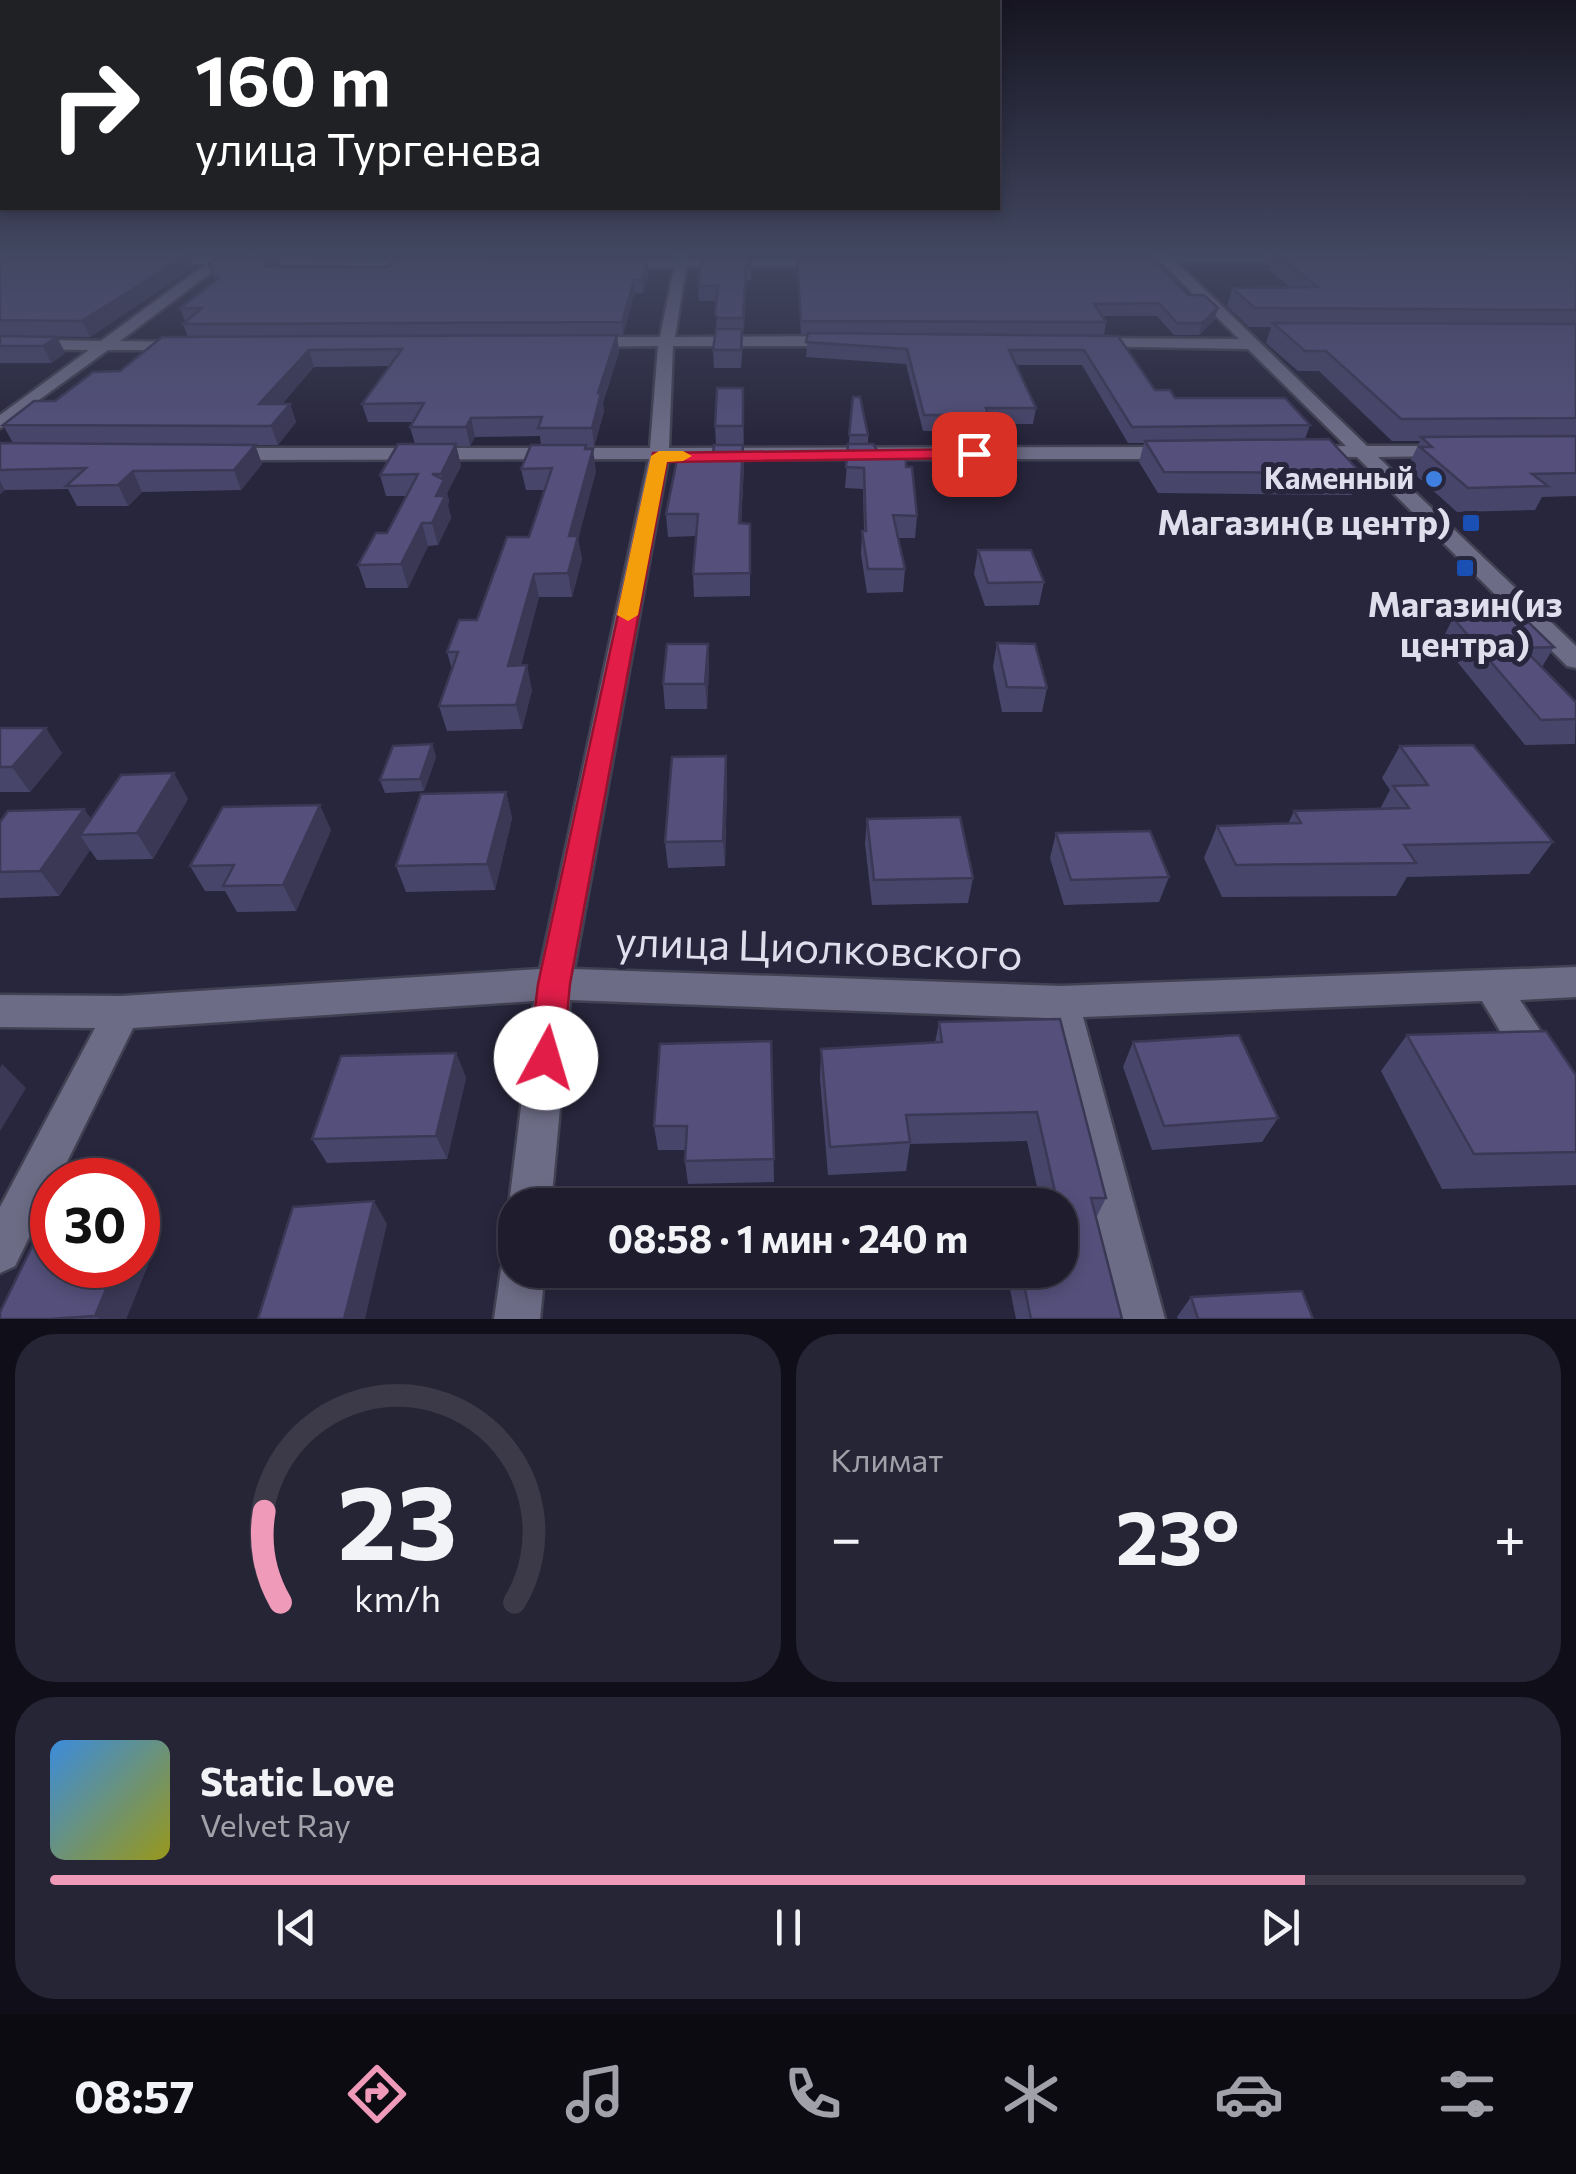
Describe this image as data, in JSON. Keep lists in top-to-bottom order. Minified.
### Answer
{"streets":{"street":["улица Циолковского"]},"places":{"other":["Каменный"],"transit":["Магазин(в центр)","Магазин(из центра)"]},"page":{"turn":["160 m","улица Тургенева"],"limit":"30","trip":"08:58 · 1 мин · 240 m","tile":"Климат","heat":["−","23°","+"],"song":["Static Love","Velvet Ray"],"tabs":"08:57","gauge":["23","km/h"]}}
